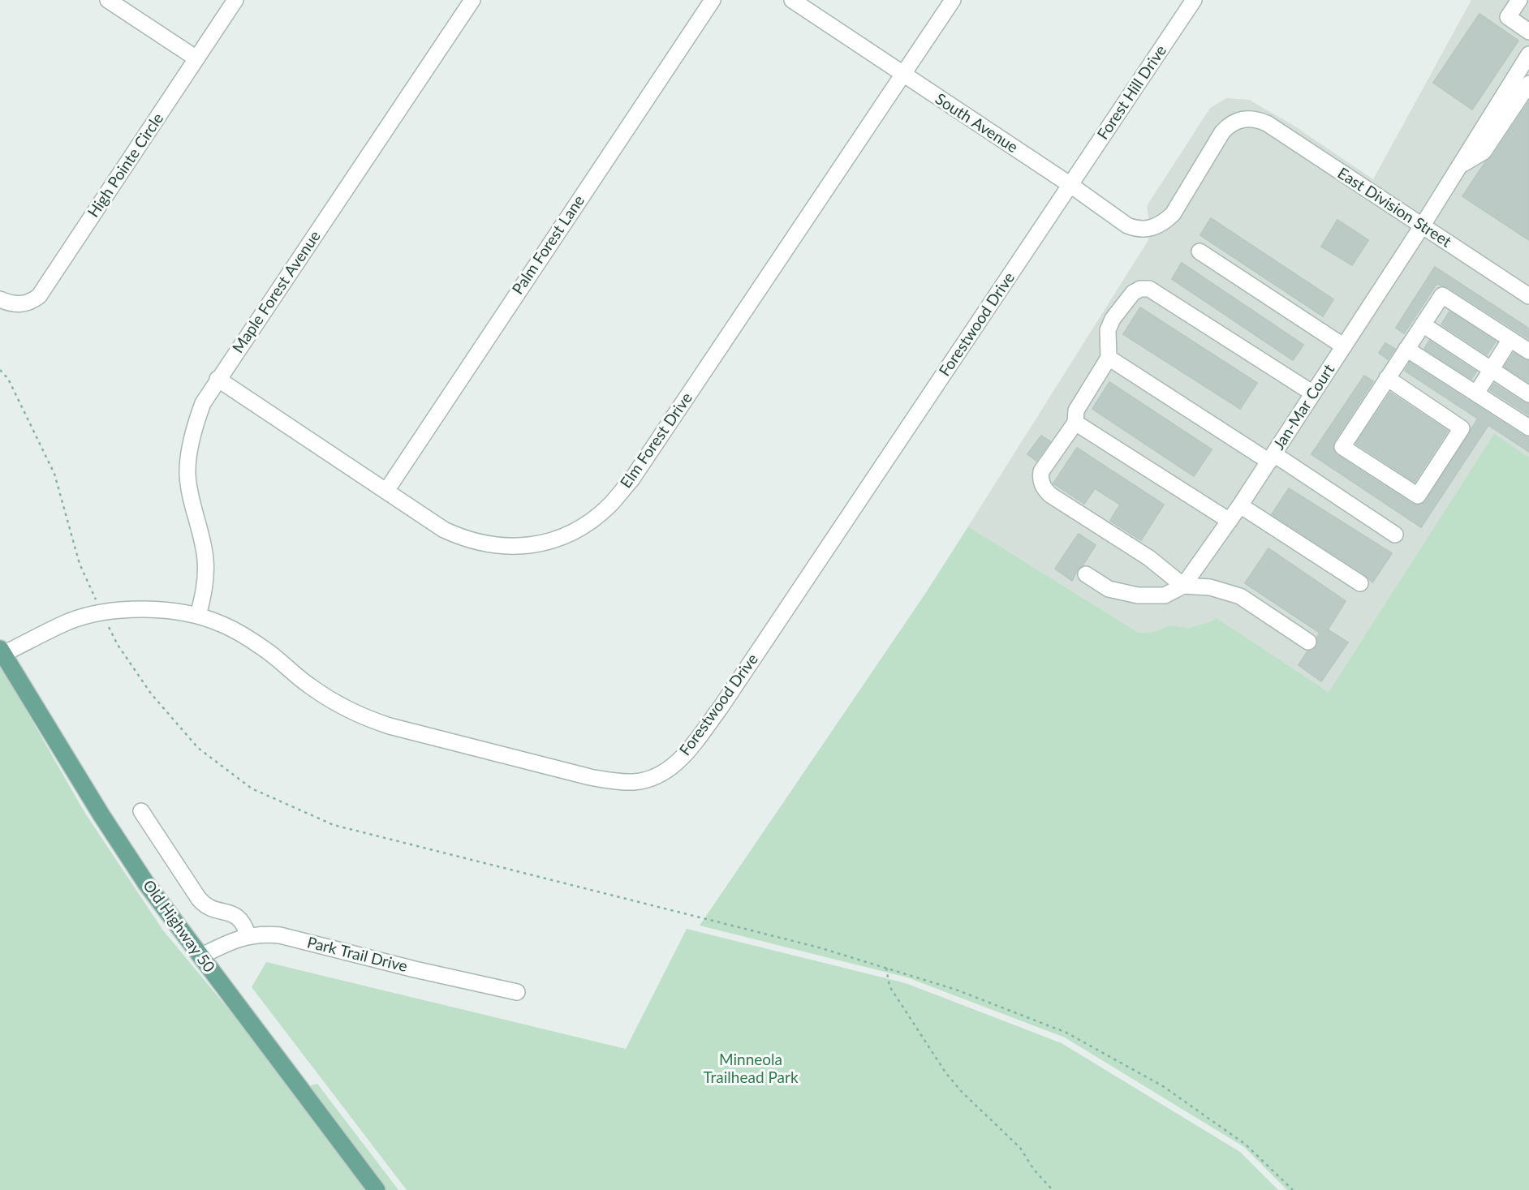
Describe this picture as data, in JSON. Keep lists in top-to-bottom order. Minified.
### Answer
{"streets":{"main road":["Old Highway 50"],"street":["Forest Hill Drive","South Avenue","High Pointe Circle","East Division Street","Palm Forest Lane","Maple Forest Avenue","Forestwood Drive","Jan-Mar Court","Elm Forest Drive","Park Trail Drive"]},"crossings":[["Forest Hill Drive","South Avenue"],["Forest Hill Drive","Forestwood Drive"],["South Avenue","East Division Street"],["South Avenue","Forestwood Drive"],["South Avenue","Elm Forest Drive"],["East Division Street","Jan-Mar Court"],["Palm Forest Lane","Elm Forest Drive"],["Maple Forest Avenue","Forestwood Drive"],["Maple Forest Avenue","Elm Forest Drive"],["Forestwood Drive","Old Highway 50"],["Old Highway 50","Park Trail Drive"]],"parks":["Minneola Trailhead Park"]}
